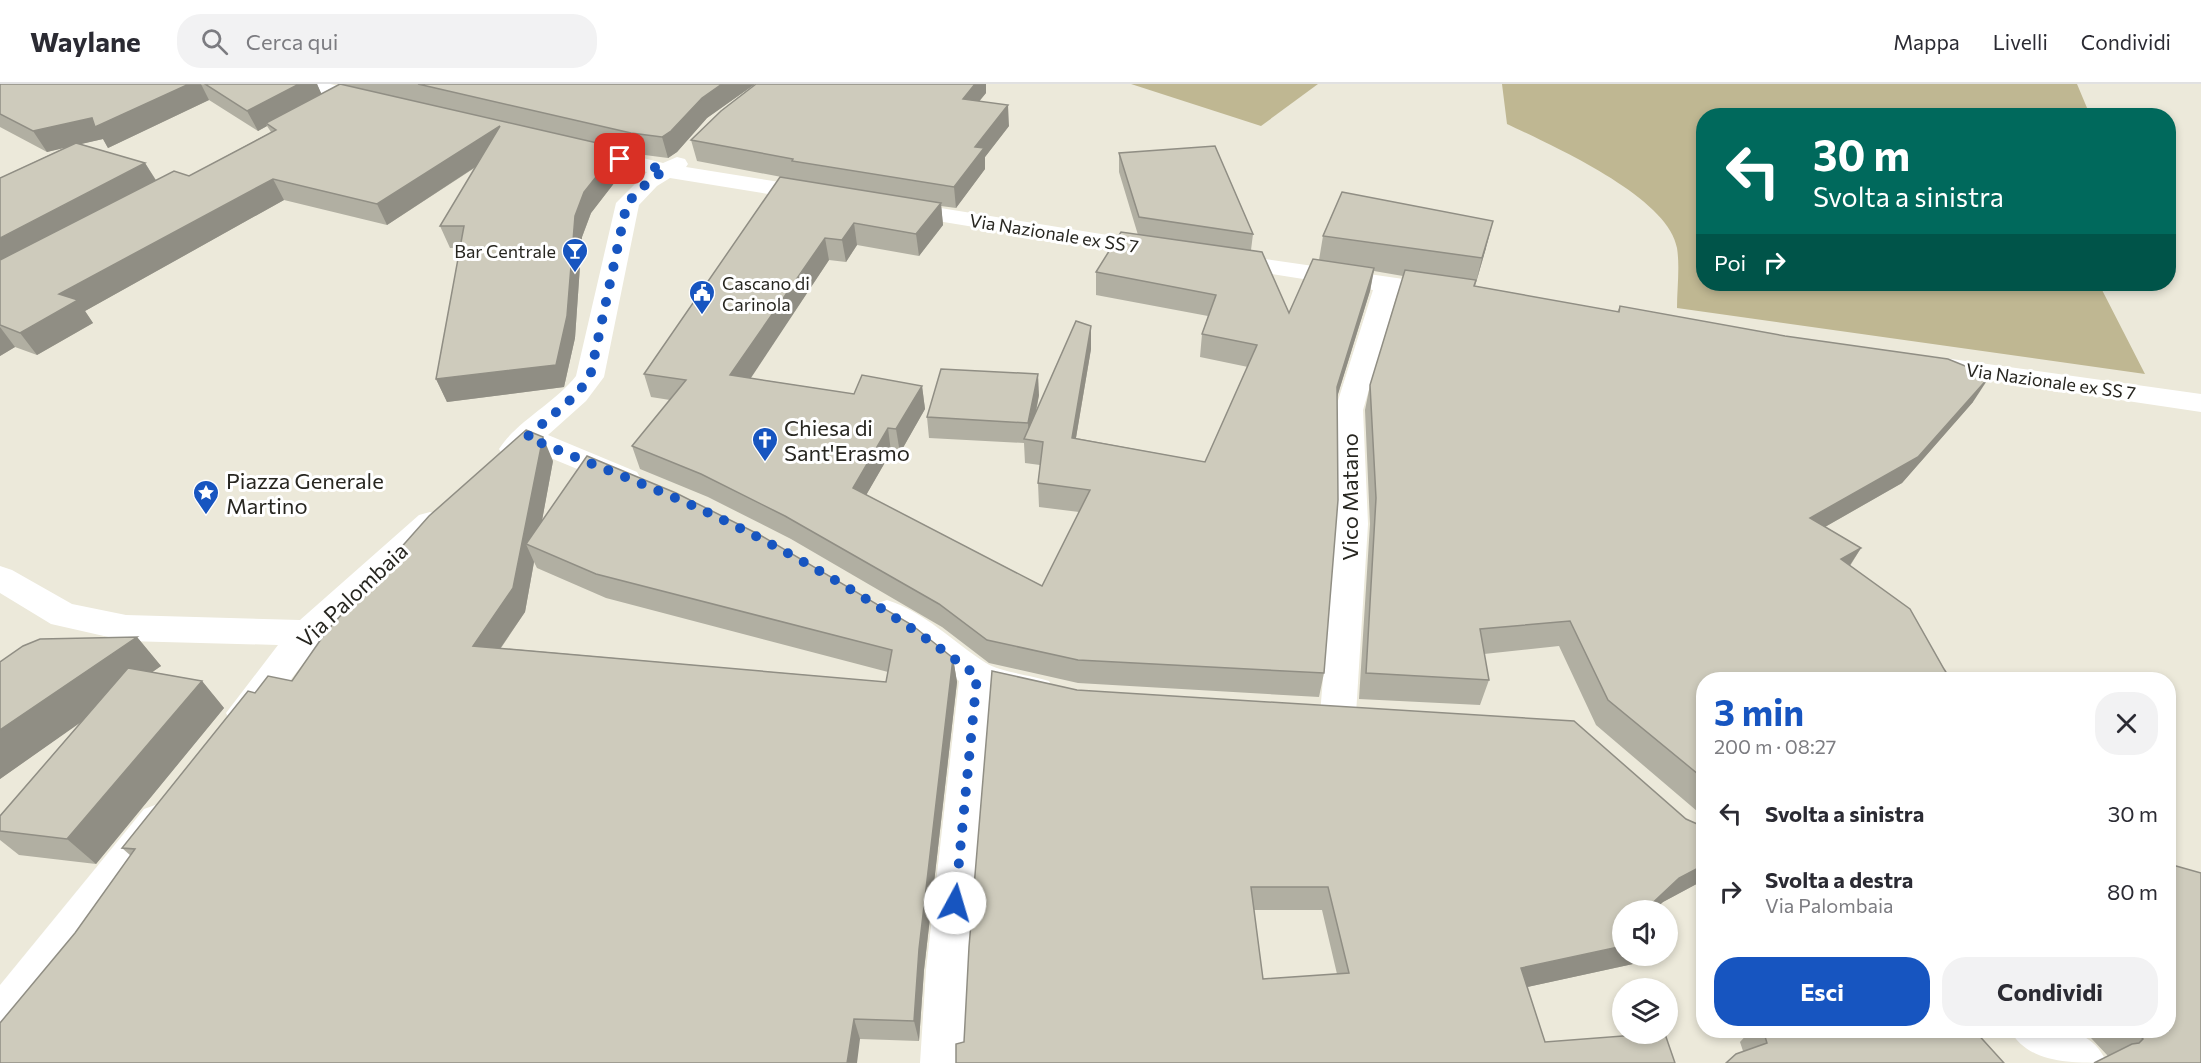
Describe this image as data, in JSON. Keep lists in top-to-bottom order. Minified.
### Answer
{"streets":{"street":["Via Nazionale ex SS 7","Vico Matano","Via Palombaia"]},"crossings":[["Via Nazionale ex SS 7","Vico Matano"]],"places":{"bar":["Bar Centrale"],"public building":["Cascano di Carinola"],"church":["Chiesa di Sant'Erasmo"],"place":["Piazza Generale Martino"]},"page":{"header":"Waylane","search":"Cerca qui","nav":["Mappa","Livelli","Condividi"],"turn":["30 m","Svolta a sinistra"],"then":"Poi","heading":["3 min","200 m · 08:27"],"list":[{"name":"Svolta a sinistra","value":"30 m"},{"name":"Svolta a destra","note":"Via Palombaia","value":"80 m"}],"buttons":["Esci","Condividi"]}}
